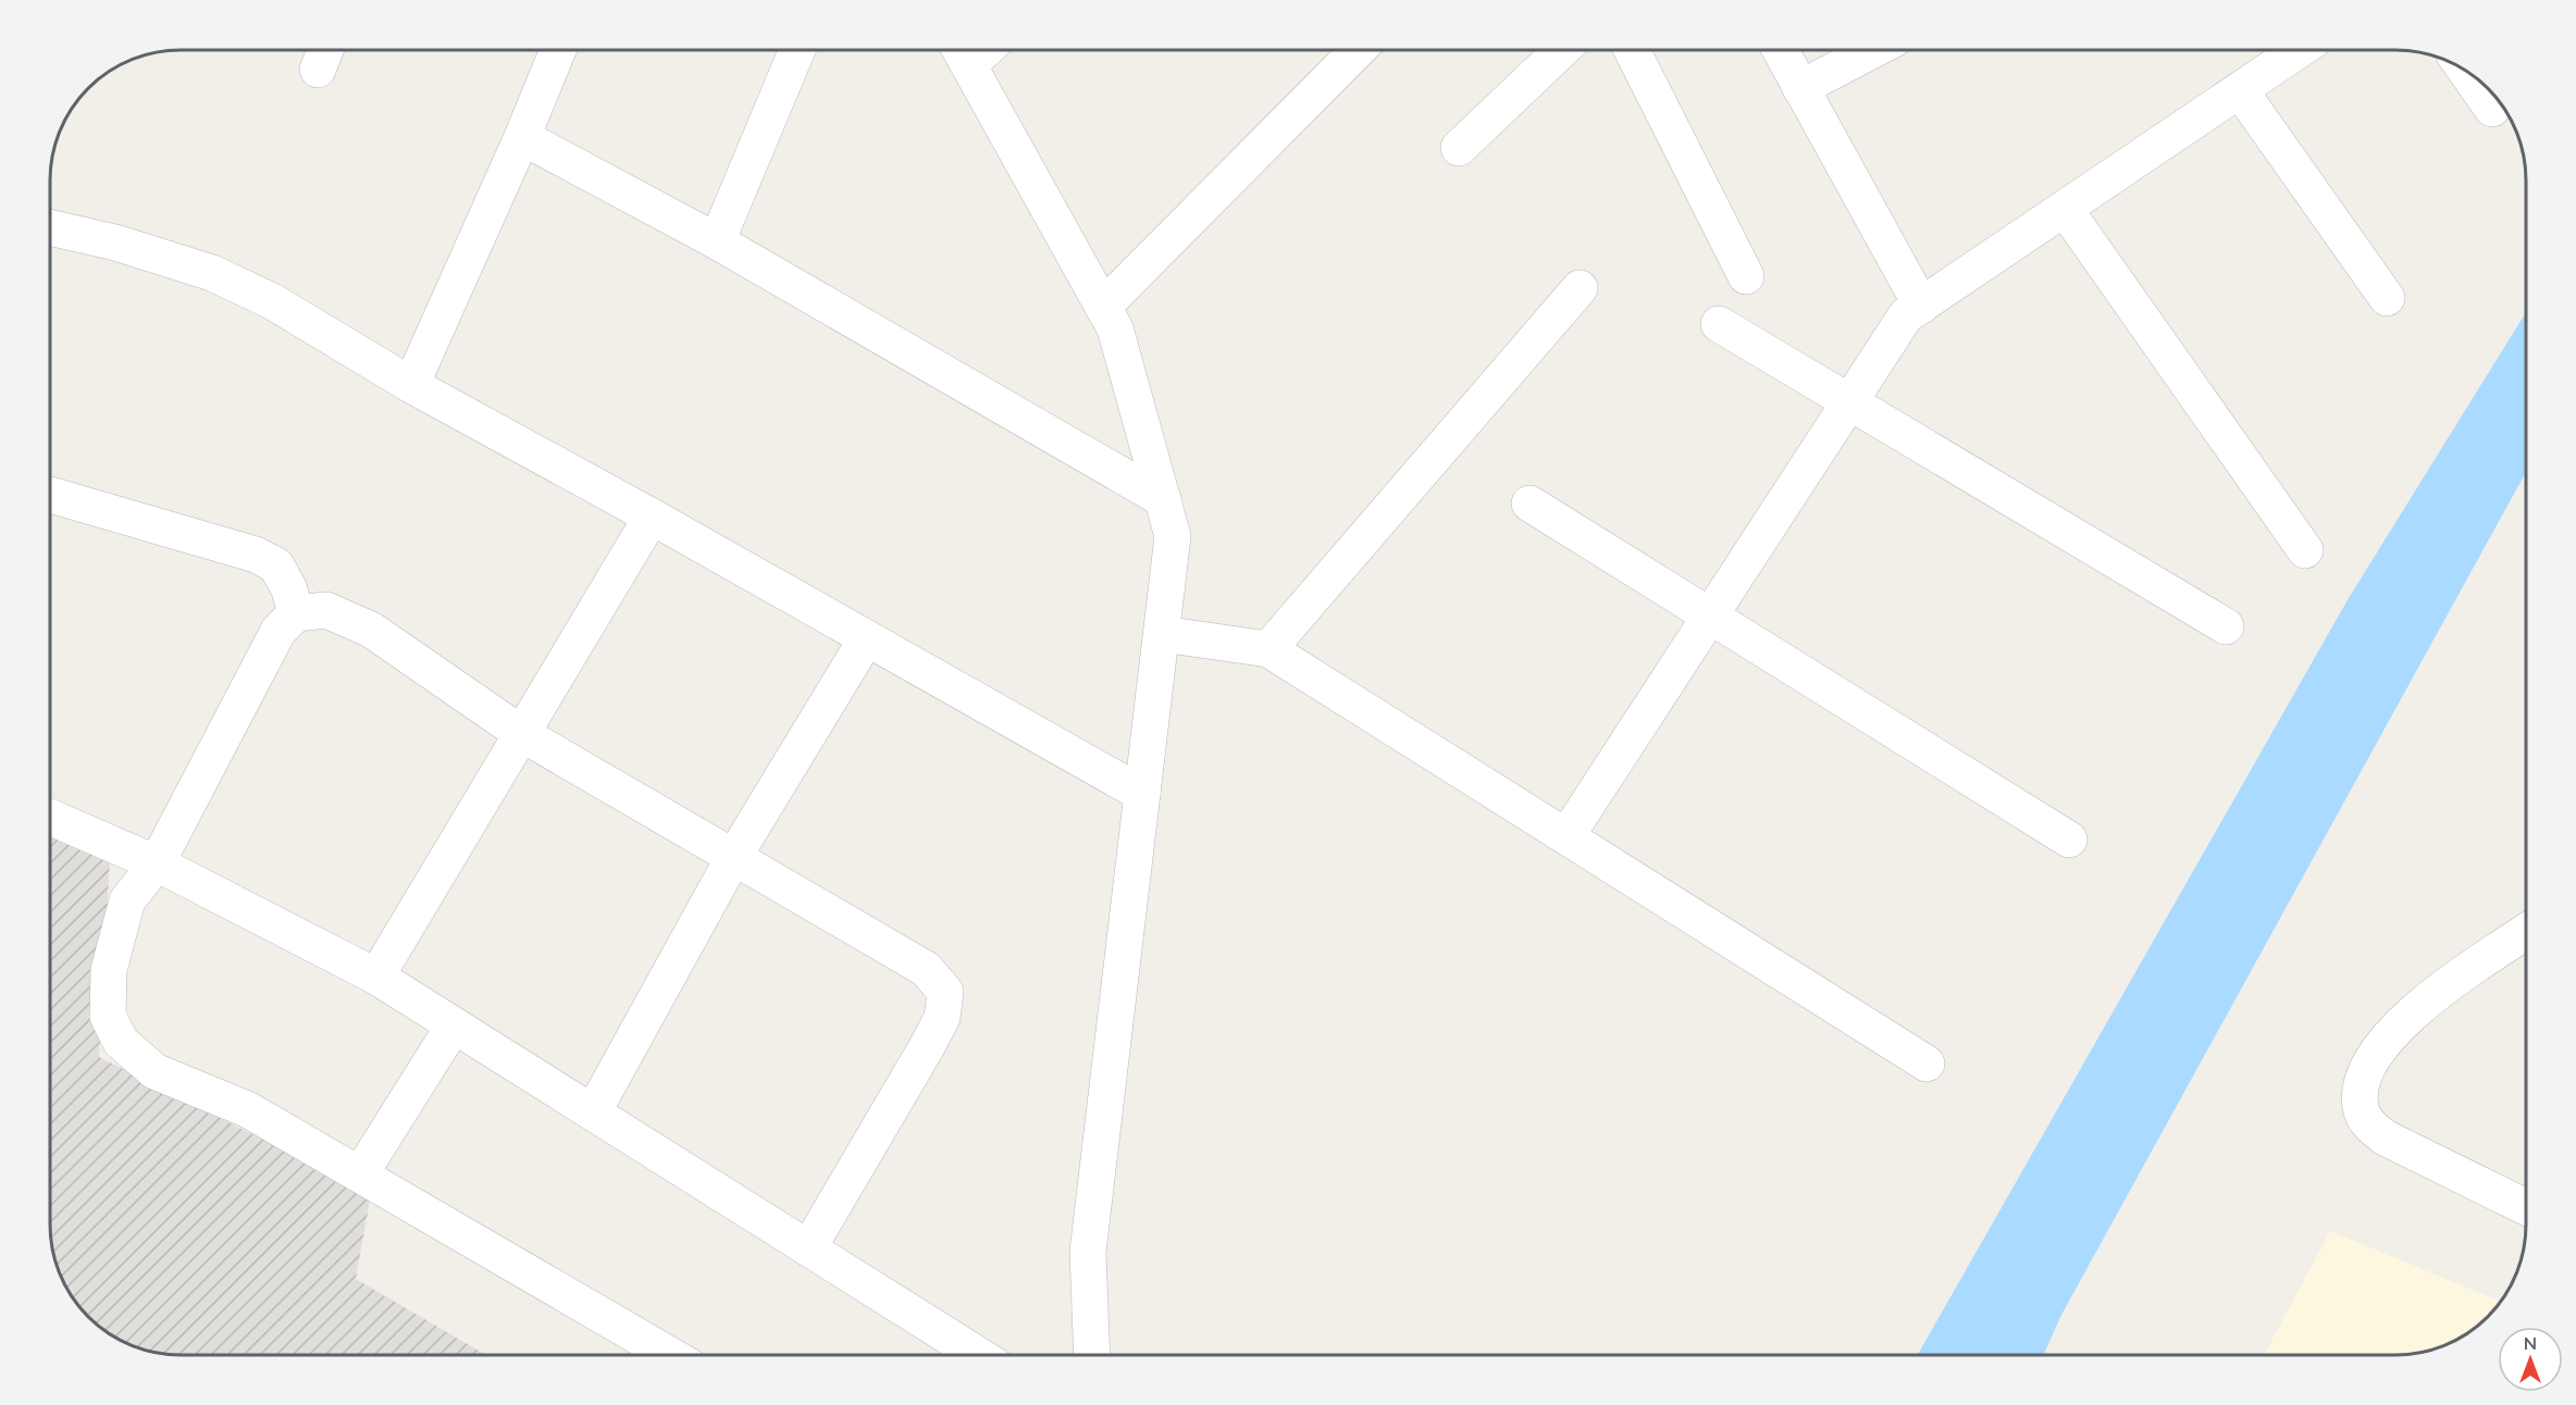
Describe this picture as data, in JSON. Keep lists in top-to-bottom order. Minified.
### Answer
{"north":"top"}
